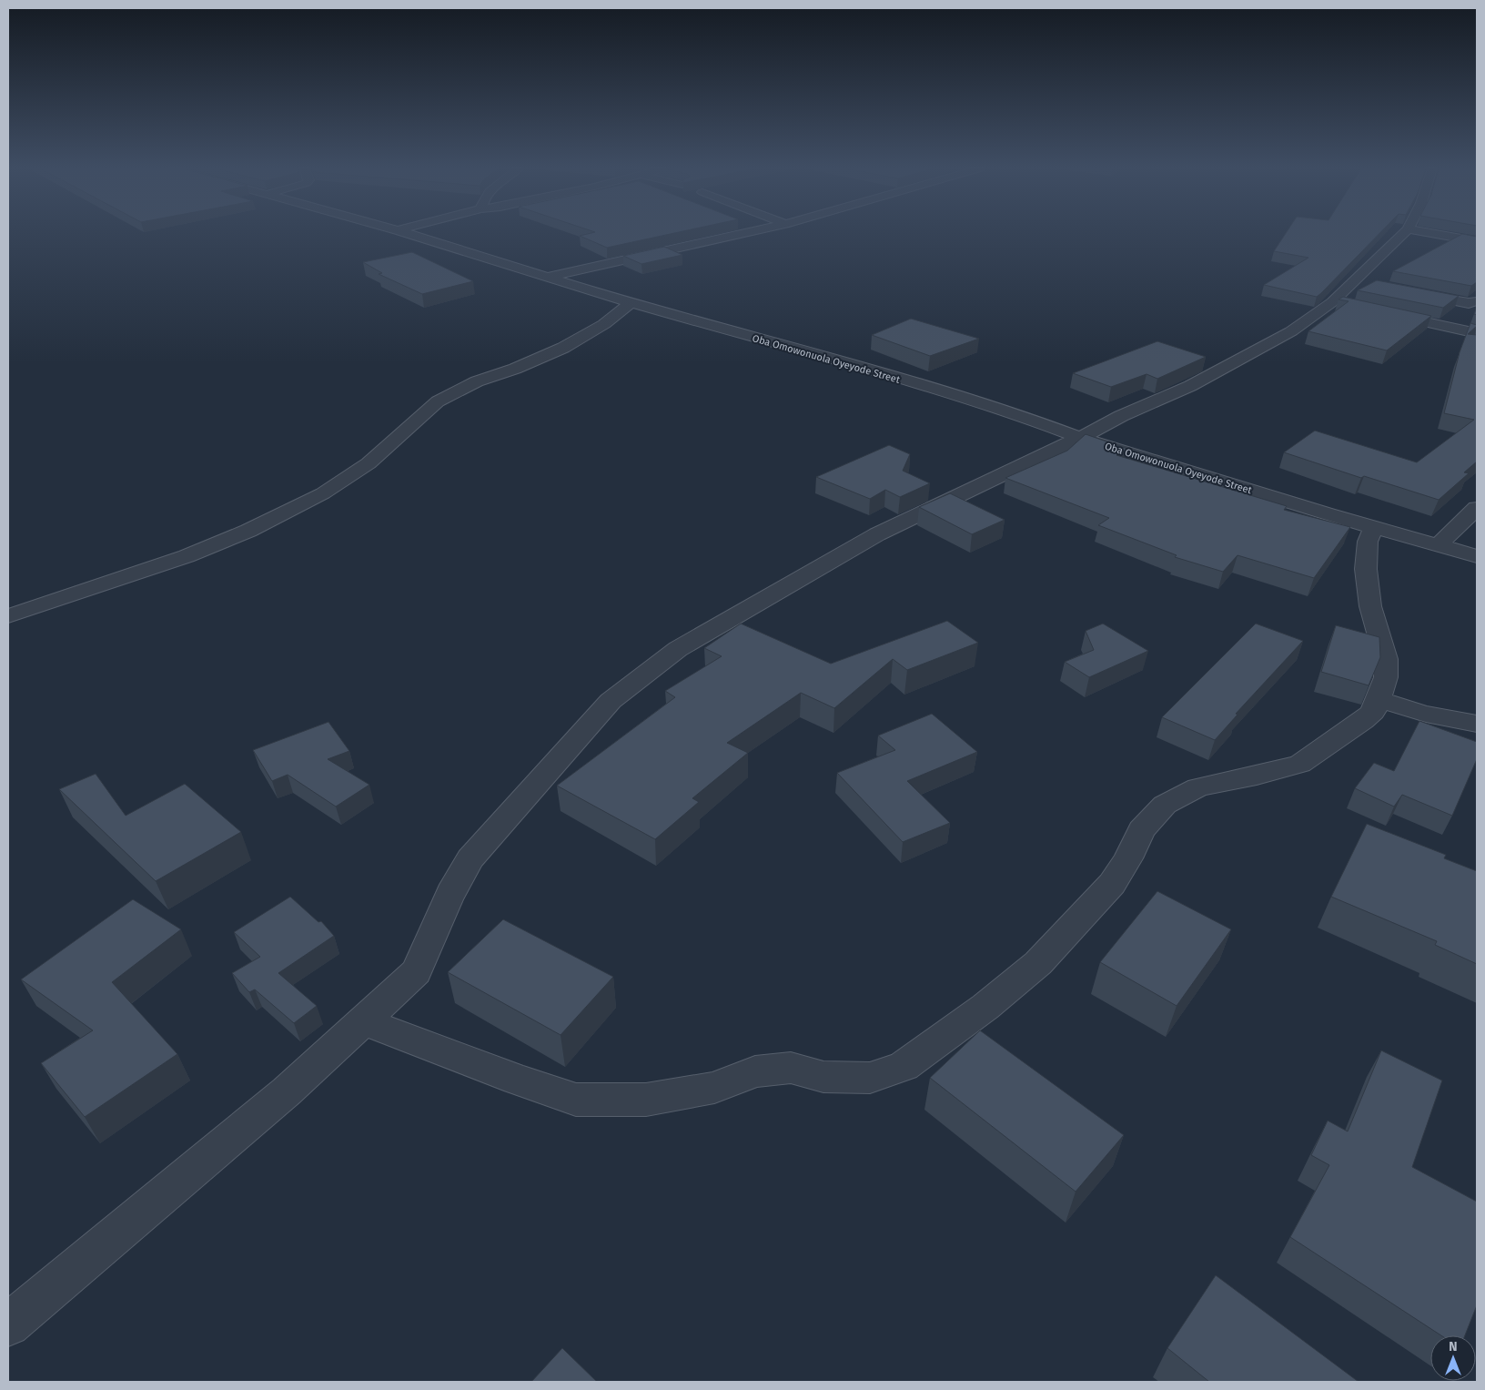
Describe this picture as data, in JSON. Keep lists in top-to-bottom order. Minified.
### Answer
{"streets":{"street":["Oba Omowonuola Oyeyode Street"]},"north":"top"}
